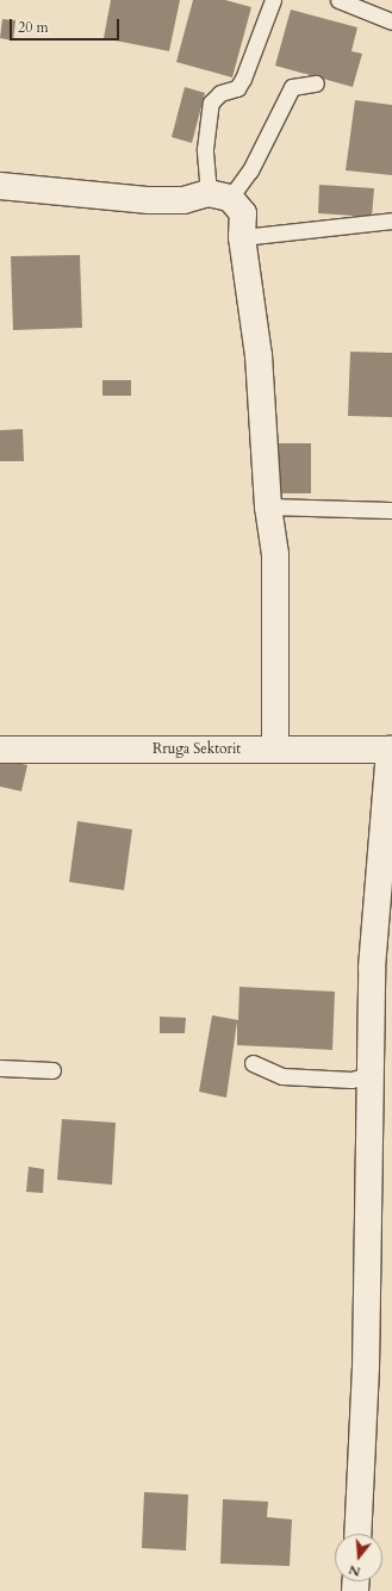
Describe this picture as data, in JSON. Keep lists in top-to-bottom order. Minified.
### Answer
{"streets":{"street":["Rruga Sektorit"]},"scale_bar":"20 m","north":"bottom"}
